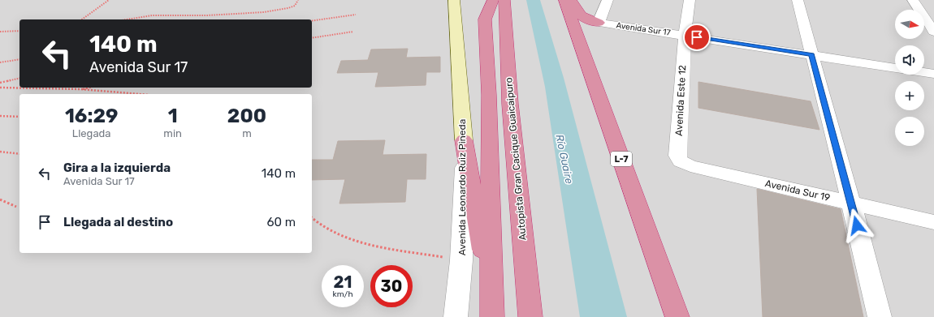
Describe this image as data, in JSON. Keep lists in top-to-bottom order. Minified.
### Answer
{"streets":{"highway":["Autopista Gran Cacique Guaicaipuro","L-7"],"street":["Avenida Sur 17","Avenida Este 12","Avenida Leonardo Ruiz Pineda","Avenida Sur 19"]},"crossings":[["Avenida Sur 17","Avenida Este 12"],["Avenida Este 12","Avenida Sur 19"]],"water":["Río Guaire"],"north":"right","page":{"map_buttons":["+","−"],"turn":["140 m","Avenida Sur 17"],"eta":["16:29","Llegada","1","min","200","m"],"list":[{"name":"Gira a la izquierda","note":"Avenida Sur 17","value":"140 m"},{"name":"Llegada al destino","value":"60 m"}],"speed":"21 km/h","limit":"30"}}
